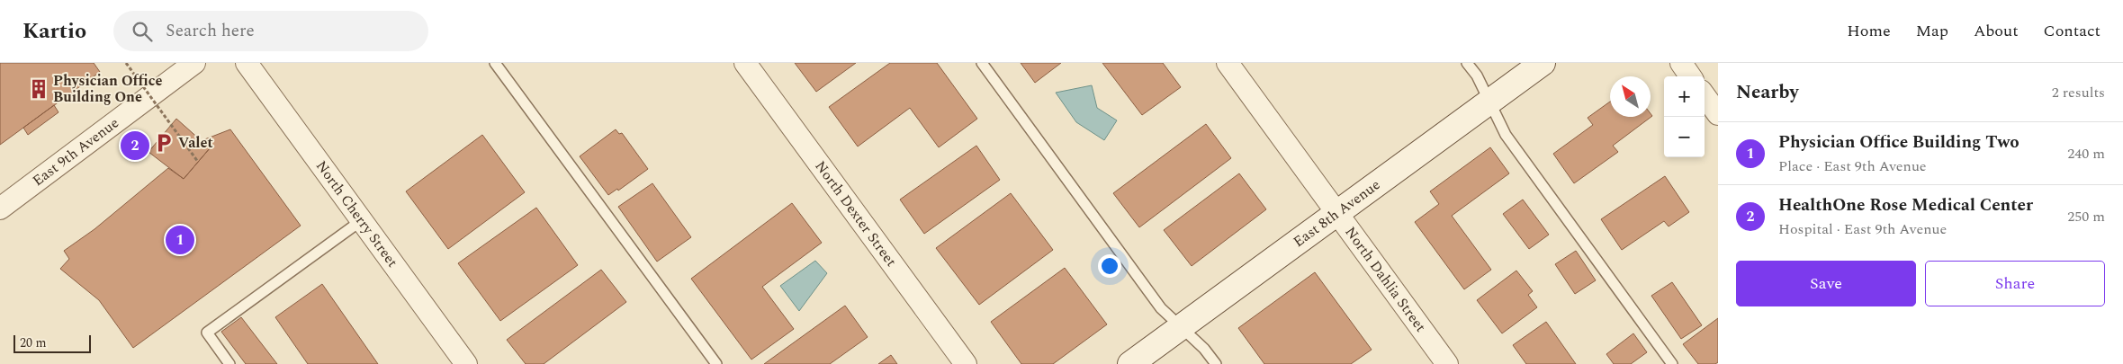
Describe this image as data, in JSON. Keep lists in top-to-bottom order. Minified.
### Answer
{"streets":{"street":["East 9th Avenue","East 8th Avenue","North Cherry Street","North Dexter Street","North Dahlia Street"]},"crossings":[["East 8th Avenue","North Dahlia Street"]],"places":{"building":["Physician Office Building One"],"parking":["Valet"]},"scale_bar":"20 m","north":"top left","page":{"header":"Kartio","search":"Search here","nav":["Home","Map","About","Contact"],"heading":["Nearby","2 results"],"map_buttons":["+","−"],"list":[{"mark":"1","name":"Physician Office Building Two","note":"Place · East 9th Avenue","value":"240 m"},{"mark":"2","name":"HealthOne Rose Medical Center","note":"Hospital · East 9th Avenue","value":"250 m"}],"pins":["2","1"],"buttons":["Save","Share"],"scale":"20 m"}}
